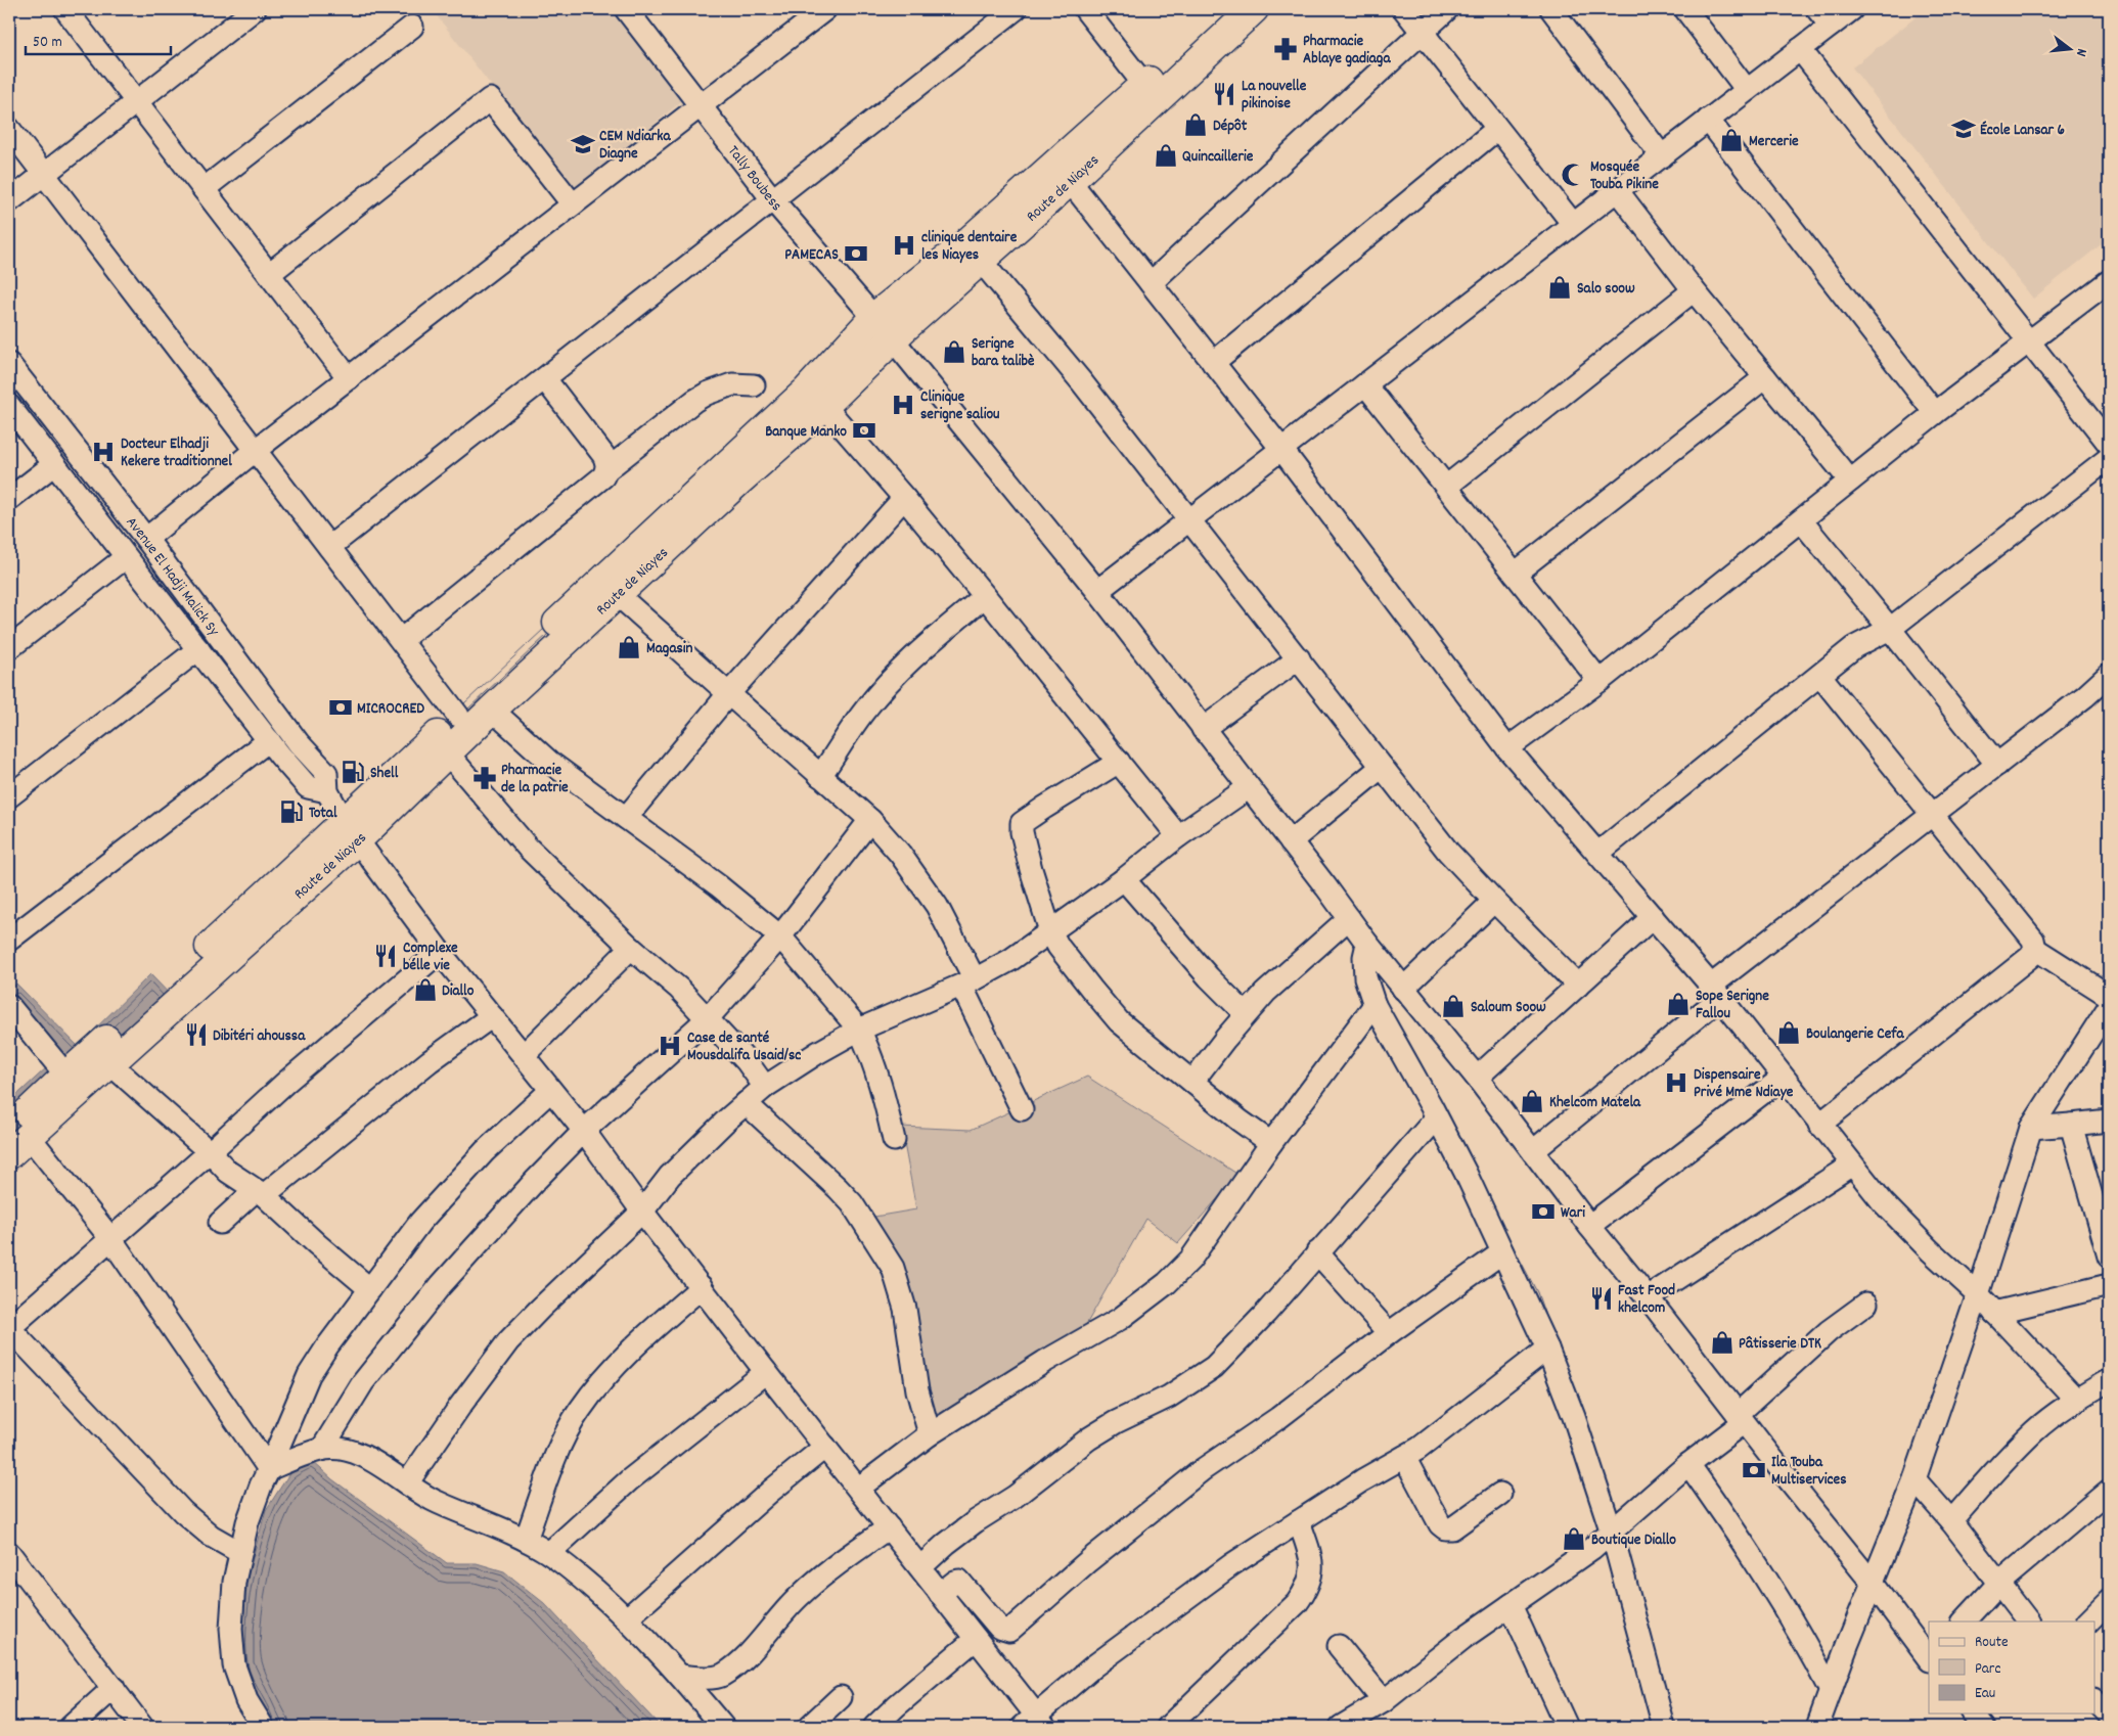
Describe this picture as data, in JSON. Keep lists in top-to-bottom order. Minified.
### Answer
{"streets":{"main road":["Route de Niayes"],"street":["Tally Boubess","Avenue El Hadji Malick Sy"]},"crossings":[["Tally Boubess","Route de Niayes"],["Route de Niayes","Avenue El Hadji Malick Sy"]],"places":{"pharmacy":["Pharmacie Ablaye gadiaga","Pharmacie de la patrie"],"restaurant":["La nouvelle pikinoise","Complexe bélle vie","Dibitéri ahoussa","Fast Food khelcom"],"shop":["Dépôt","Mercerie","Quincaillerie","Salo soow","Serigne bara talibè","Magasin","Diallo","Sope Serigne Fallou","Saloum Soow","Boulangerie Cefa","Khelcom Matela","Pâtisserie DTK","Boutique Diallo"],"school or university":["École Lansar 6","CEM Ndiarka Diagne"],"mosque":["Mosquée Touba Pikine"],"hospital":["clinique dentaire les Niayes","Clinique serigne saliou","Docteur Elhadji Kekere traditionnel","Case de santé Mousdalifa Usaid/sc","Dispensaire Privé Mme Ndiaye"],"bank":["PAMECAS","Banque Manko","MICROCRED","Wari","Ila Touba Multiservices"],"fuel station":["Shell","Total"]},"legend":["Route","Parc","Eau"],"scale_bar":"50 m","north":"right"}
